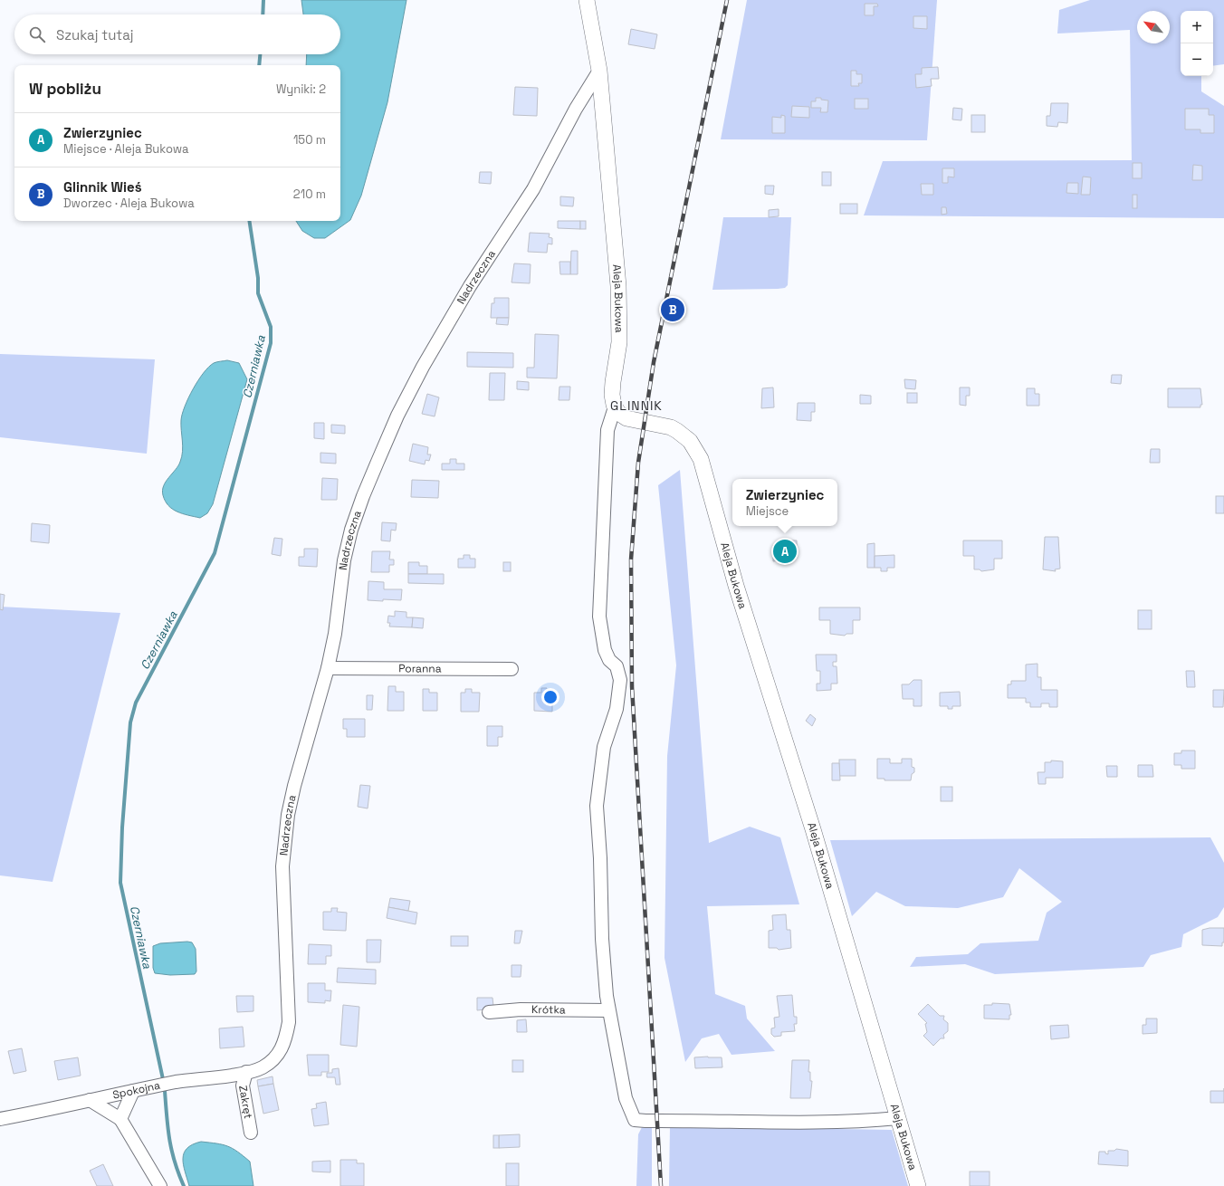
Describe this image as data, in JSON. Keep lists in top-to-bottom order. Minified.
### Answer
{"streets":{"street":["Nadrzeczna","Aleja Bukowa","Poranna","Krótka","Spokojna","Zakręt"]},"crossings":[["Nadrzeczna","Aleja Bukowa"],["Nadrzeczna","Poranna"],["Nadrzeczna","Spokojna"],["Spokojna","Zakręt"]],"districts":["GLINNIK"],"water":["Czerniawka"],"north":"top left","page":{"map_buttons":["+","−"],"search":"Szukaj tutaj","heading":["W pobliżu","Wyniki: 2"],"list":[{"mark":"A","name":"Zwierzyniec","note":"Miejsce · Aleja Bukowa","value":"150 m"},{"mark":"B","name":"Glinnik Wieś","note":"Dworzec · Aleja Bukowa","value":"210 m"}],"pins":["B","A"],"popup":["Zwierzyniec","Miejsce"]}}
